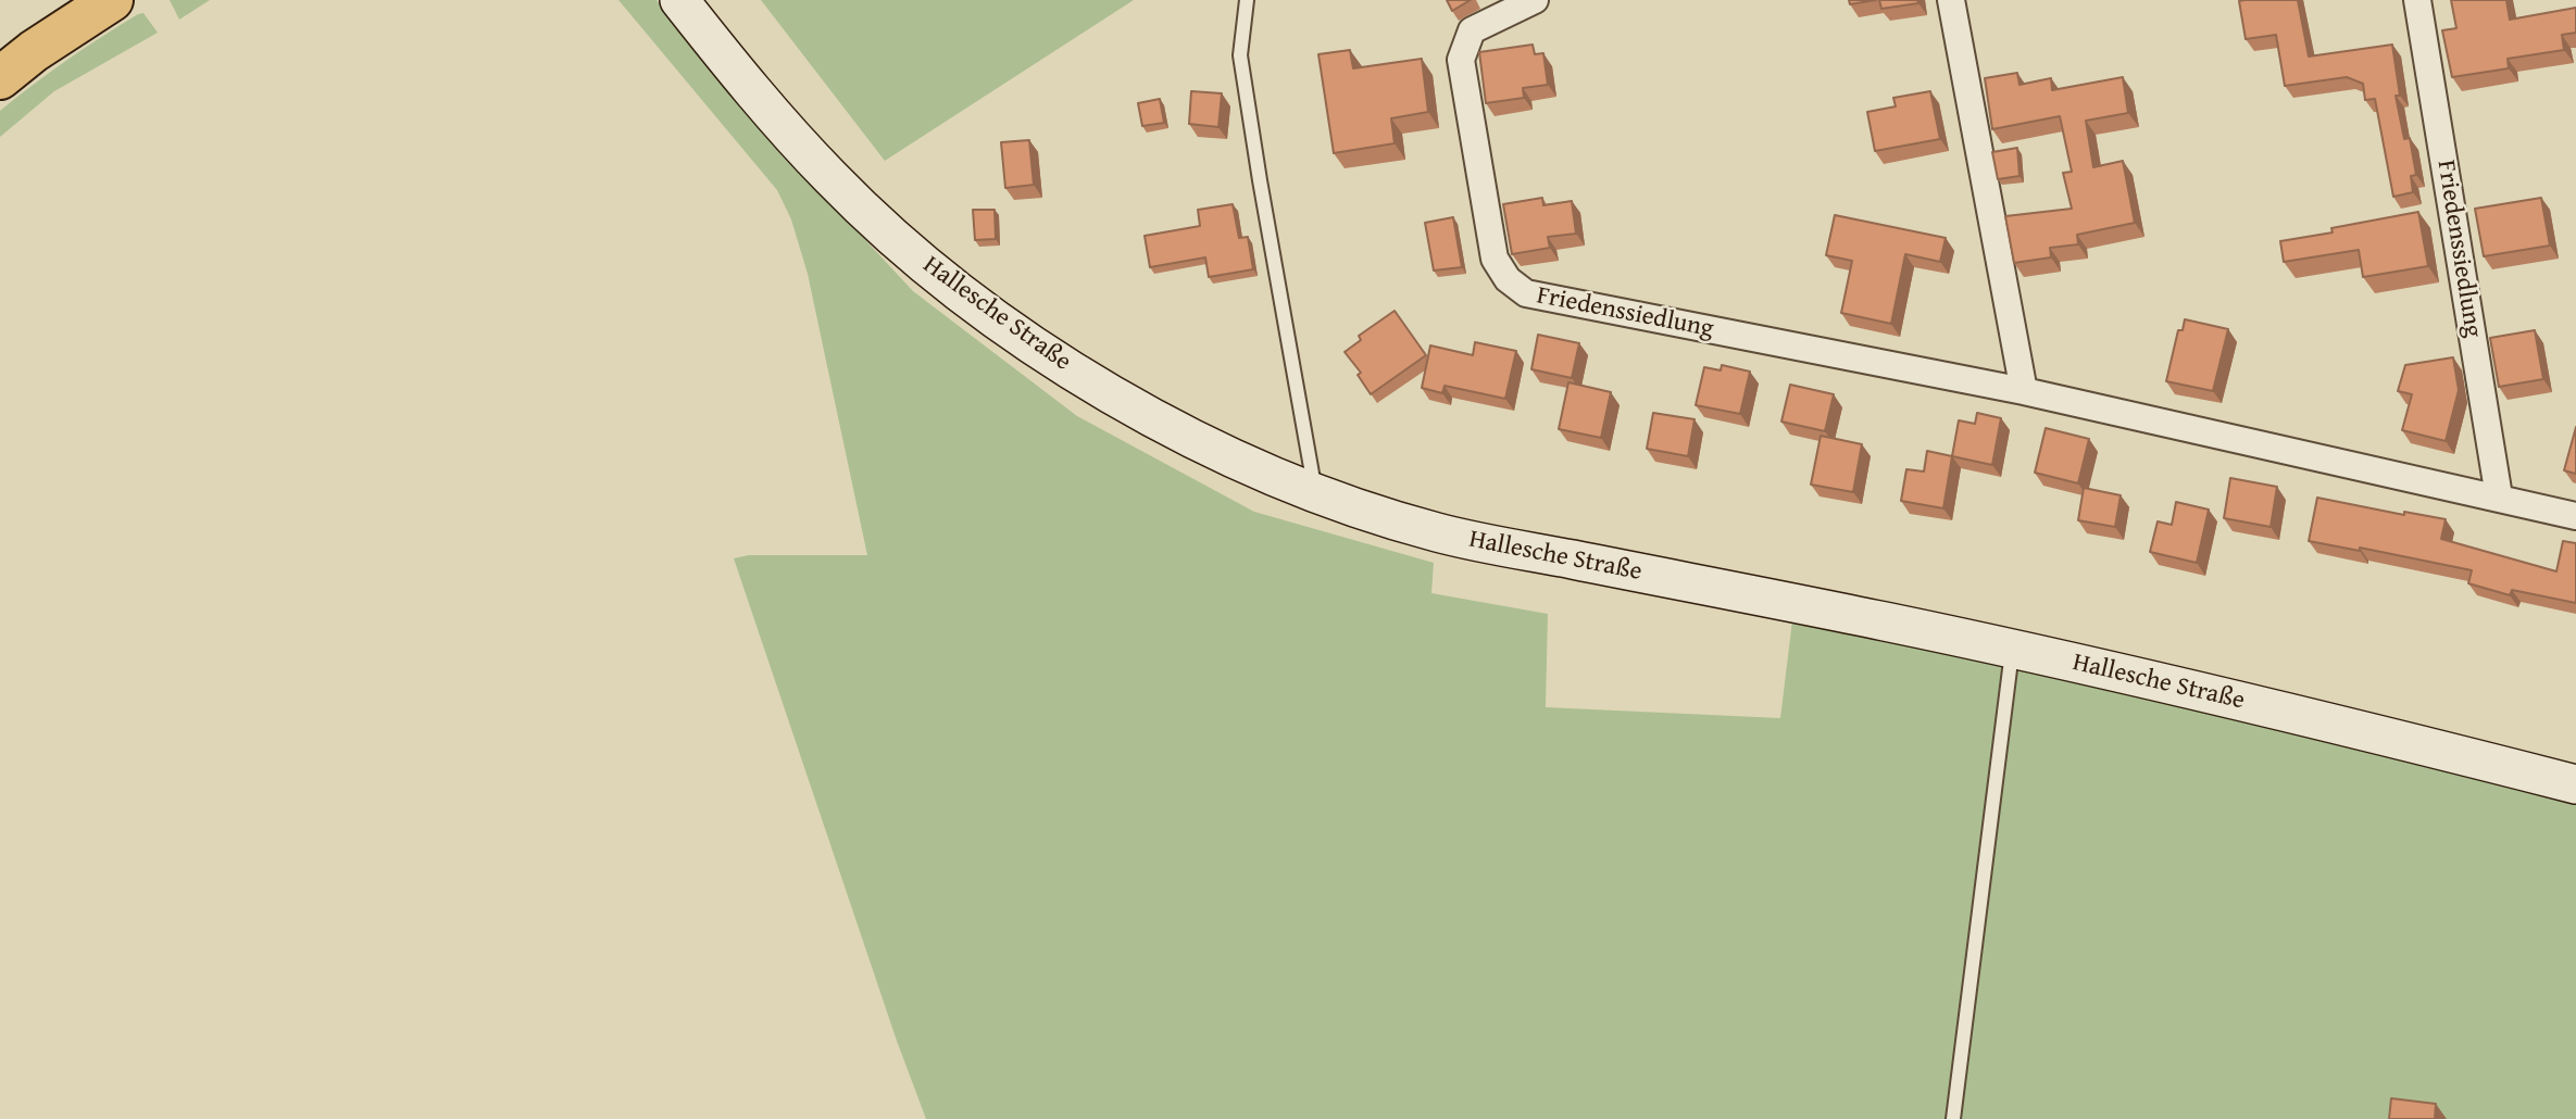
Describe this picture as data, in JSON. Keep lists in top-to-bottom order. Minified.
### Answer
{"streets":{"street":["Friedenssiedlung","Hallesche Straße"]}}
